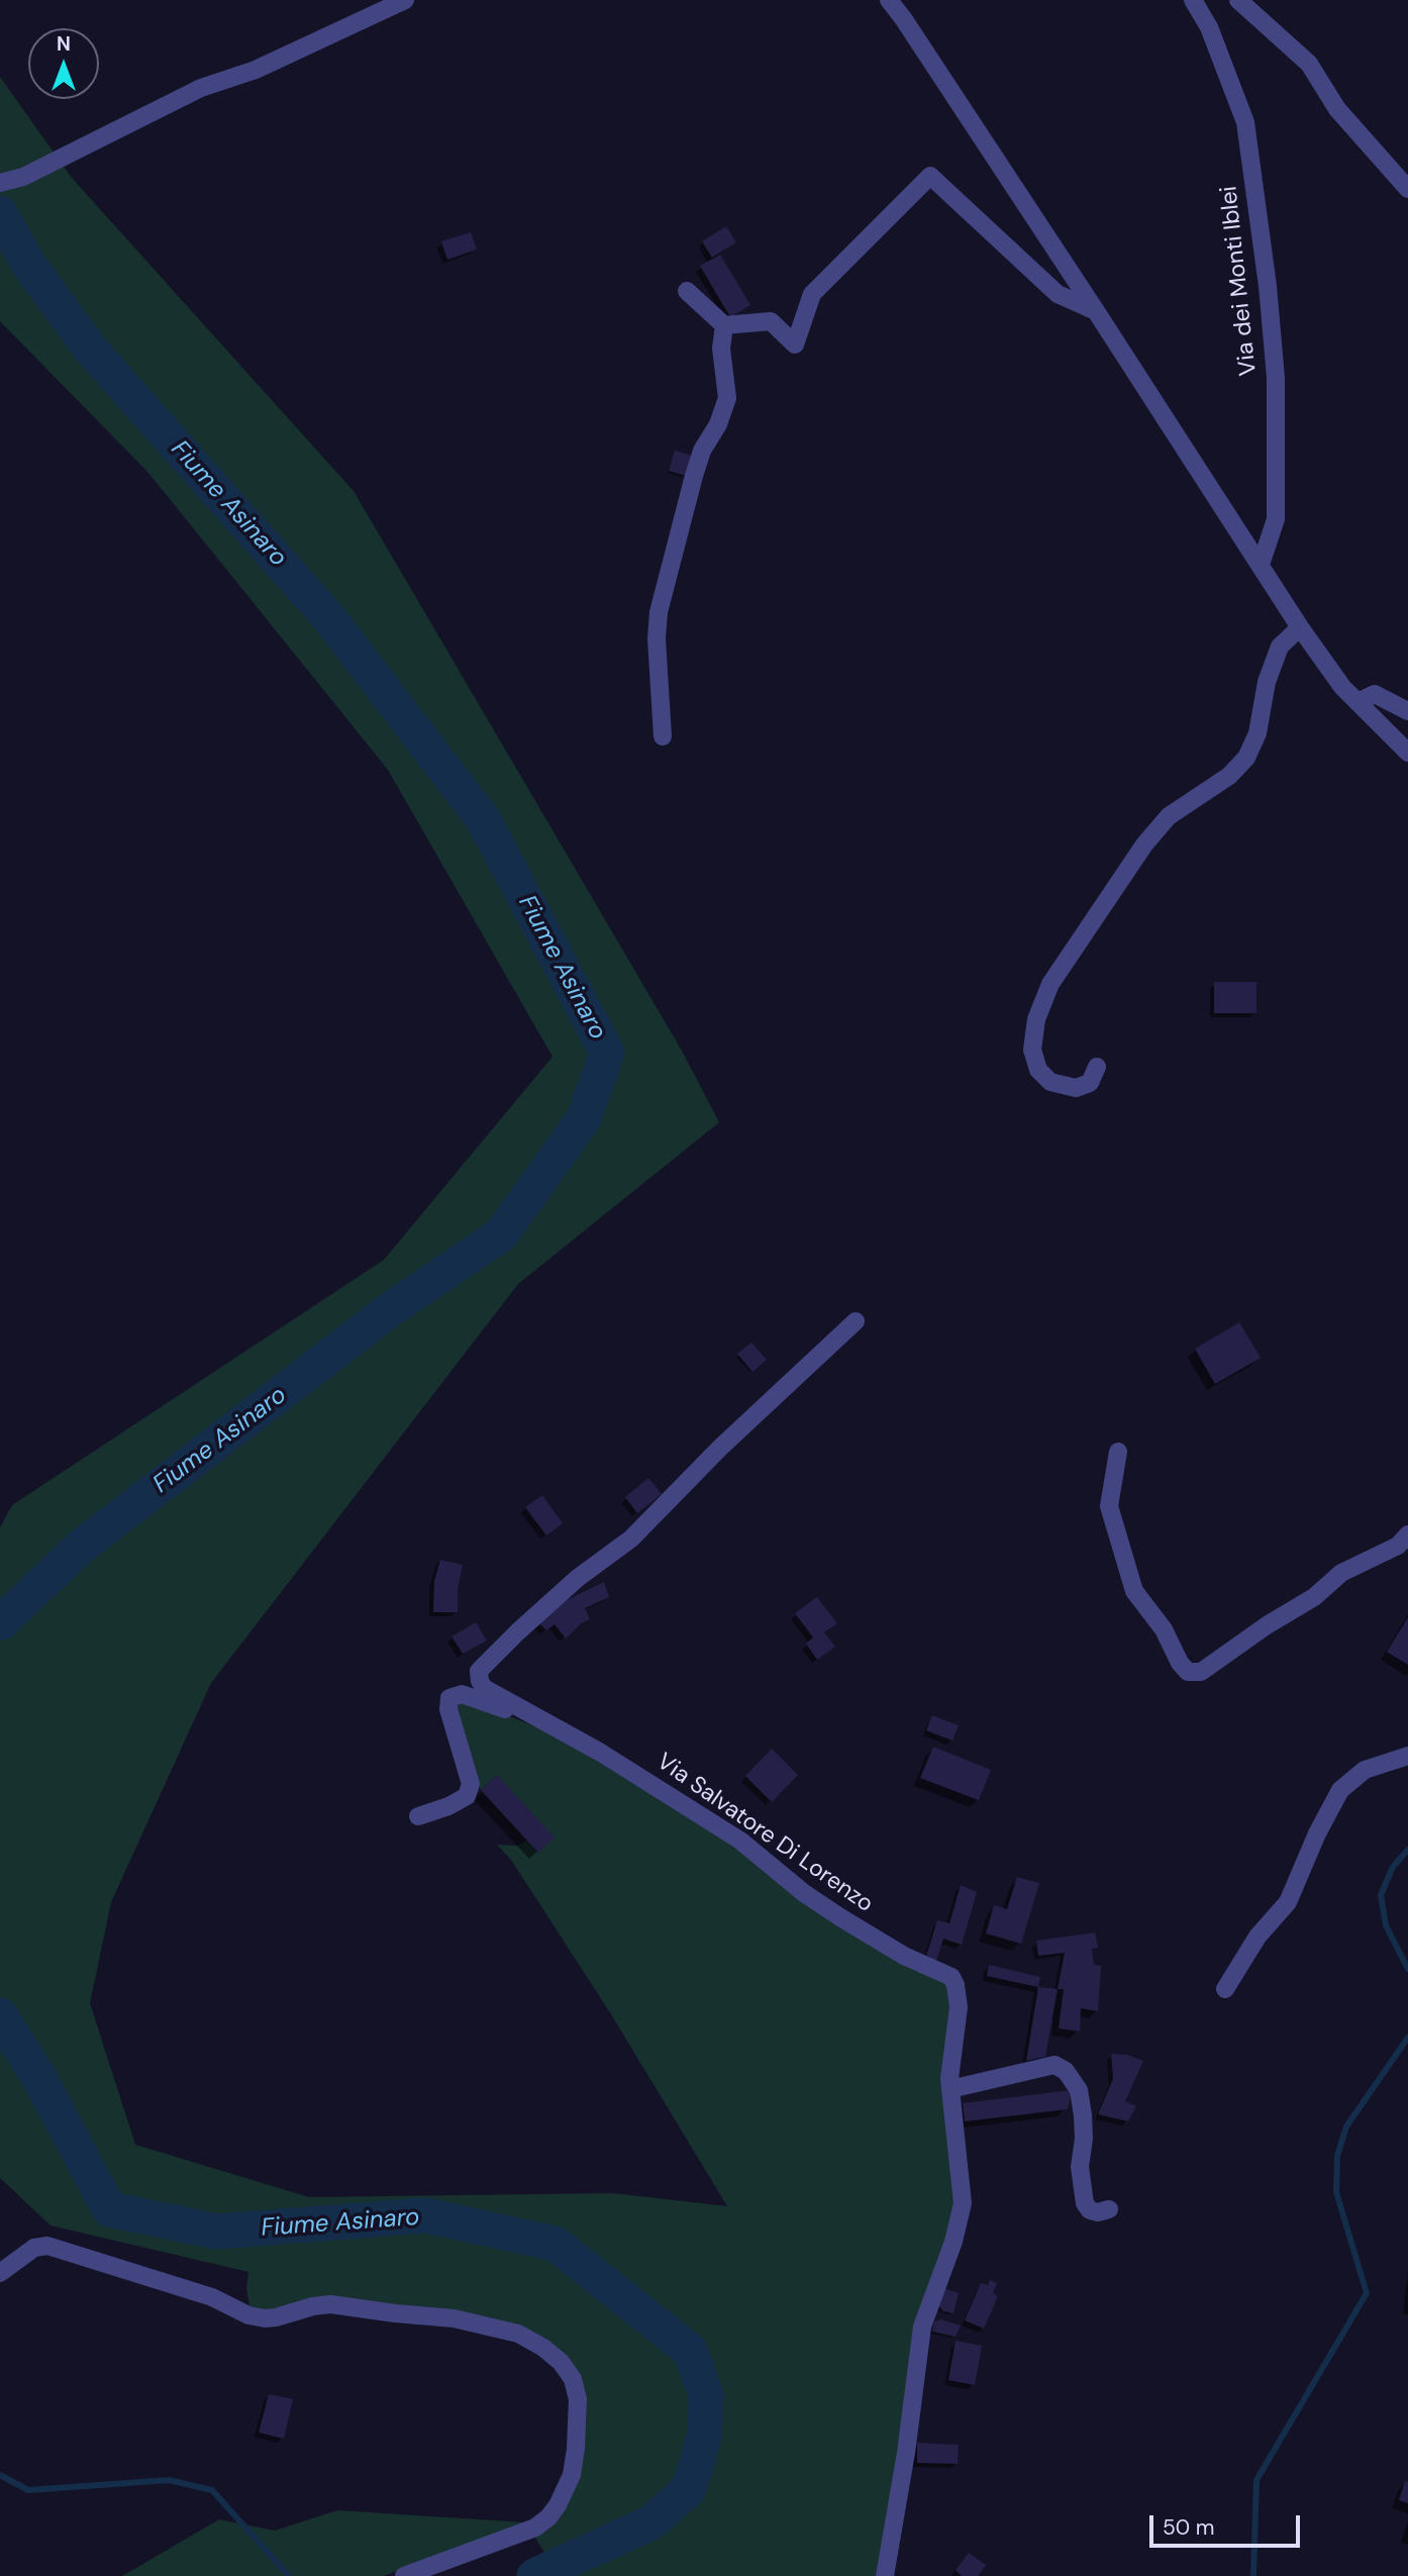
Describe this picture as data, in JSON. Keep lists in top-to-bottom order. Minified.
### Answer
{"streets":{"street":["Via dei Monti Iblei","Via Salvatore Di Lorenzo"]},"water":["Fiume Asinaro"],"scale_bar":"50 m","north":"top"}
